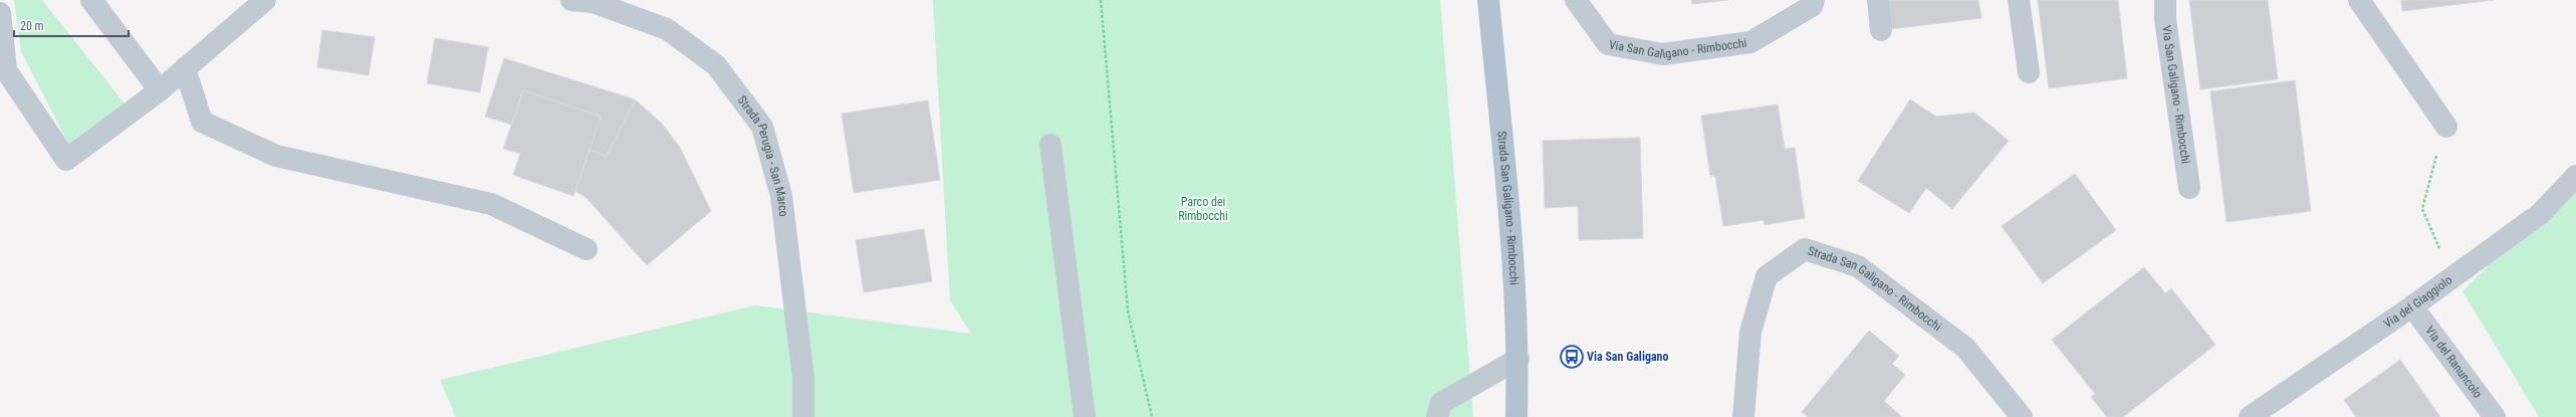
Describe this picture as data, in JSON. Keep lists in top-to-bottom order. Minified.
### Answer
{"streets":{"main road":["Strada San Galigano - Rimbocchi"],"street":["Via San Galigano - Rimbocchi","Strada Perugia - San Marco","Via del Giaggiolo","Via del Ranuncolo"]},"crossings":[["Via del Giaggiolo","Via del Ranuncolo"]],"parks":["Parco dei Rimbocchi"],"places":{"bus stop":["Via San Galigano"]},"scale_bar":"20 m"}
